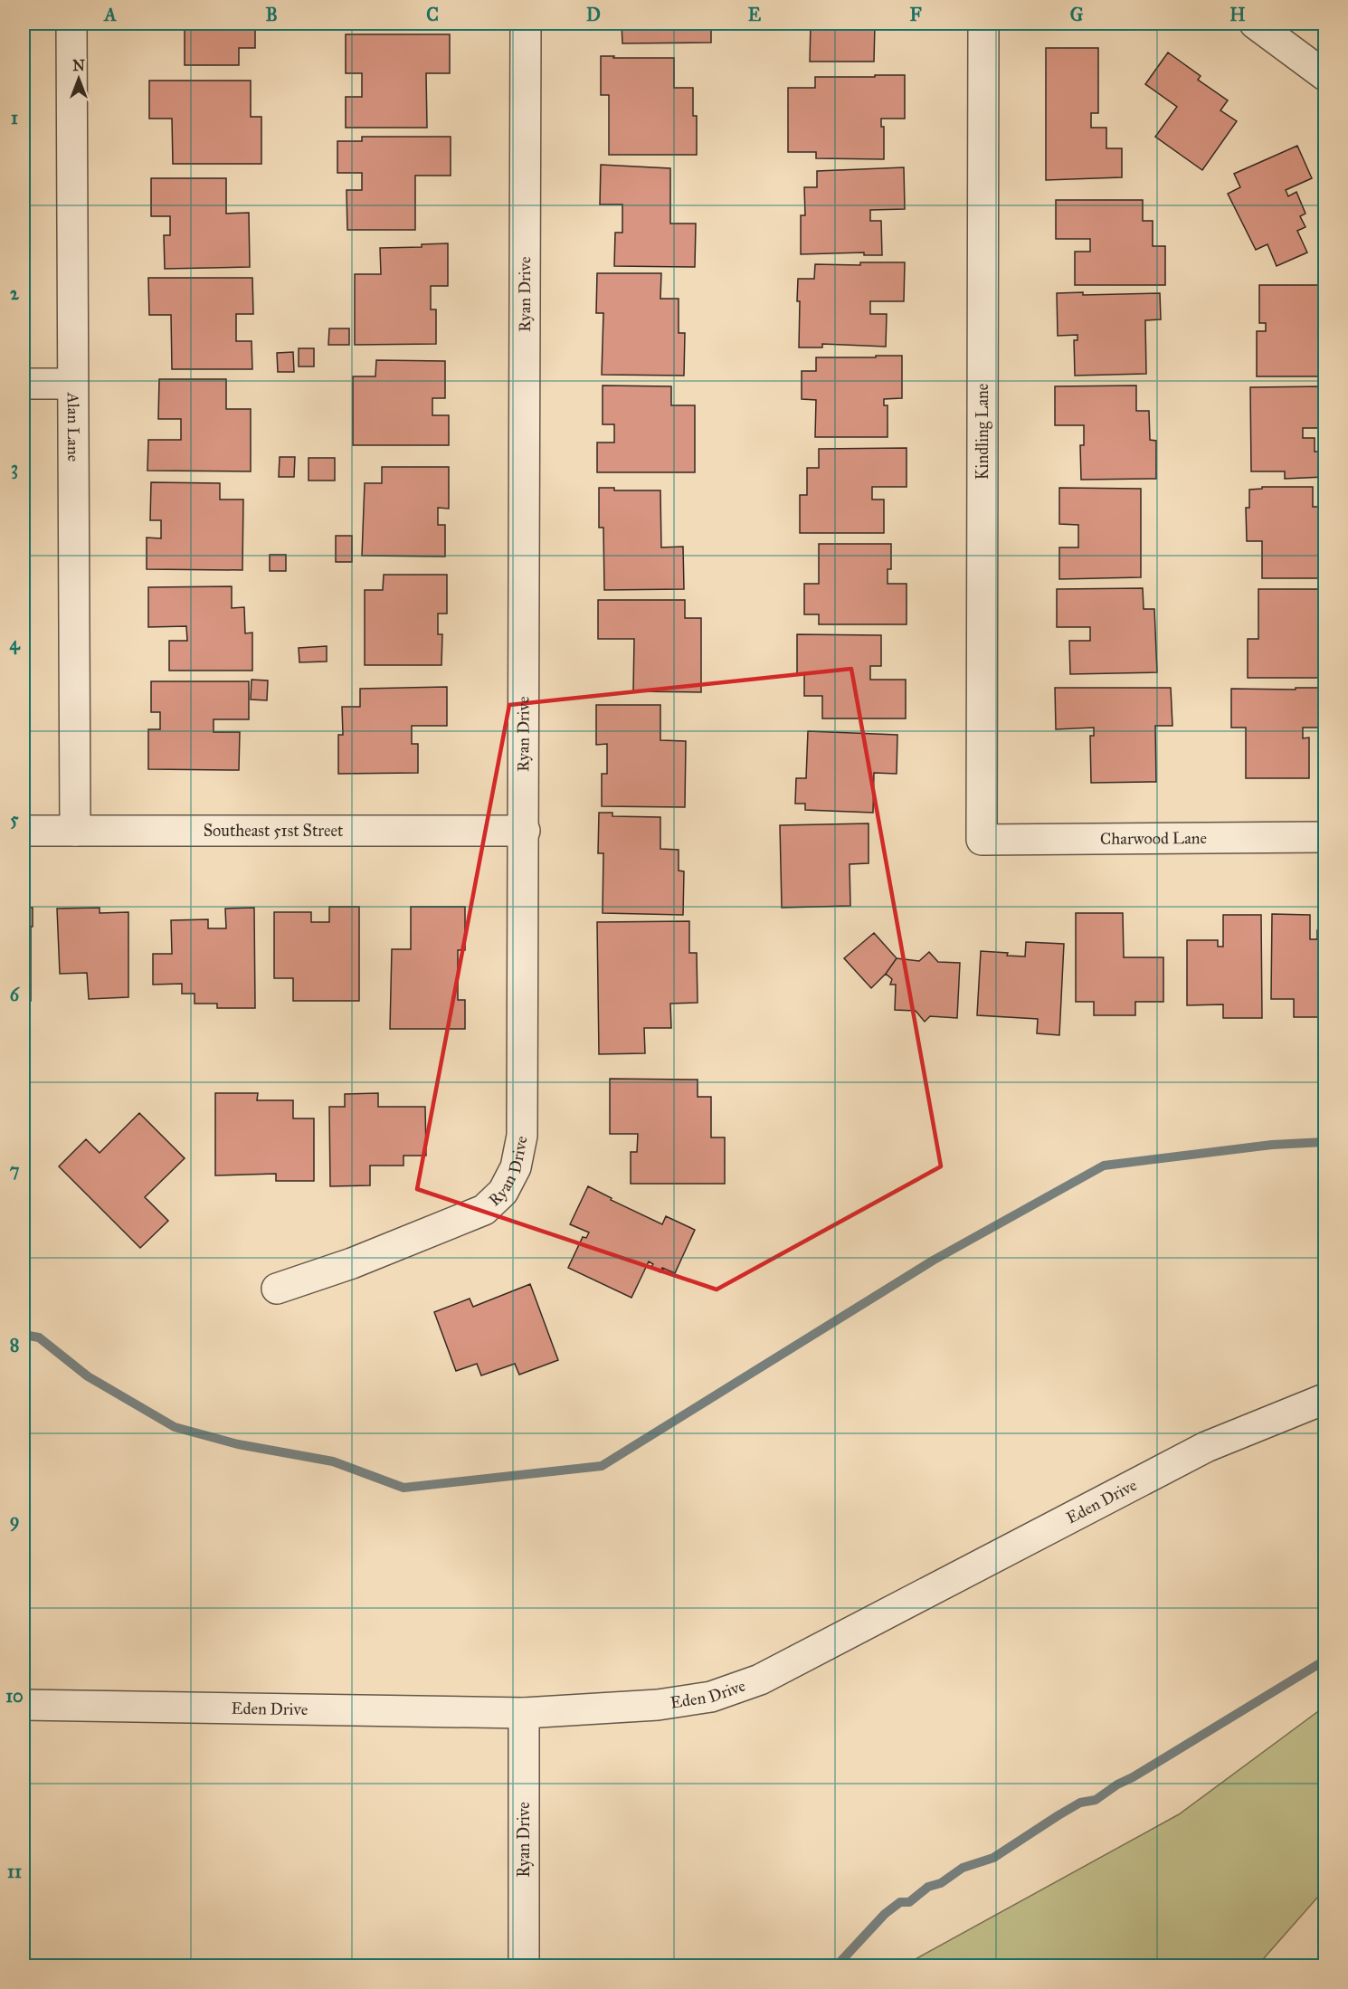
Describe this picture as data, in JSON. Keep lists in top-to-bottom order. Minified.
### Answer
{"streets":{"street":["Ryan Drive","Alan Lane","Kindling Lane","Southeast 51st Street","Charwood Lane","Eden Drive"]},"crossings":[["Ryan Drive","Southeast 51st Street"],["Ryan Drive","Eden Drive"],["Alan Lane","Southeast 51st Street"],["Kindling Lane","Charwood Lane"]],"north":"top","grid":{"columns":["A","B","C","D","E","F","G","H"],"rows":["1","2","3","4","5","6","7","8","9","10","11"]}}
